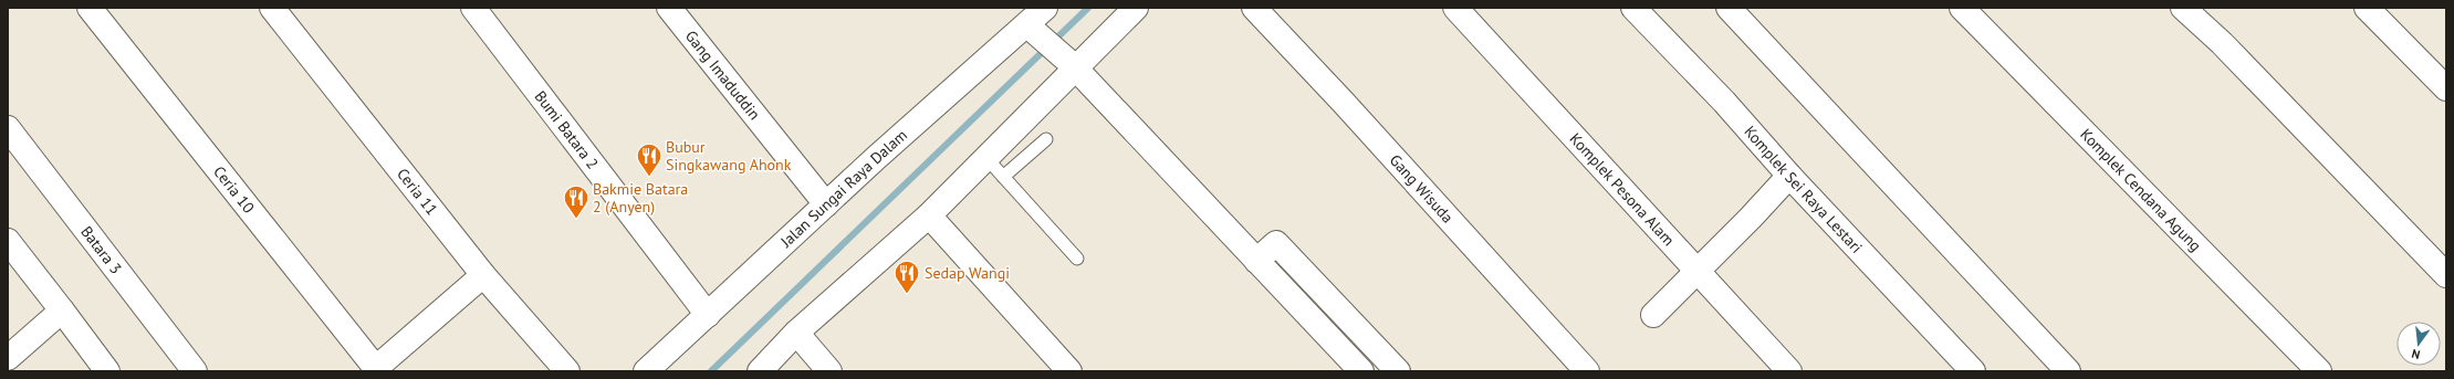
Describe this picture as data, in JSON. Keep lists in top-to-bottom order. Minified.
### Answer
{"streets":{"street":["Gang Imaduddin","Bumi Batara 2","Jalan Sungai Raya Dalam","Ceria 10","Gang Wisuda","Komplek Pesona Alam","Komplek Sei Raya Lestari","Komplek Cendana Agung","Ceria 11","Batara 3"]},"crossings":[["Gang Imaduddin","Jalan Sungai Raya Dalam"],["Bumi Batara 2","Jalan Sungai Raya Dalam"]],"places":{"restaurant":["Bubur Singkawang Ahonk","Bakmie Batara 2 (Anyen)","Sedap Wangi"]},"north":"bottom"}
